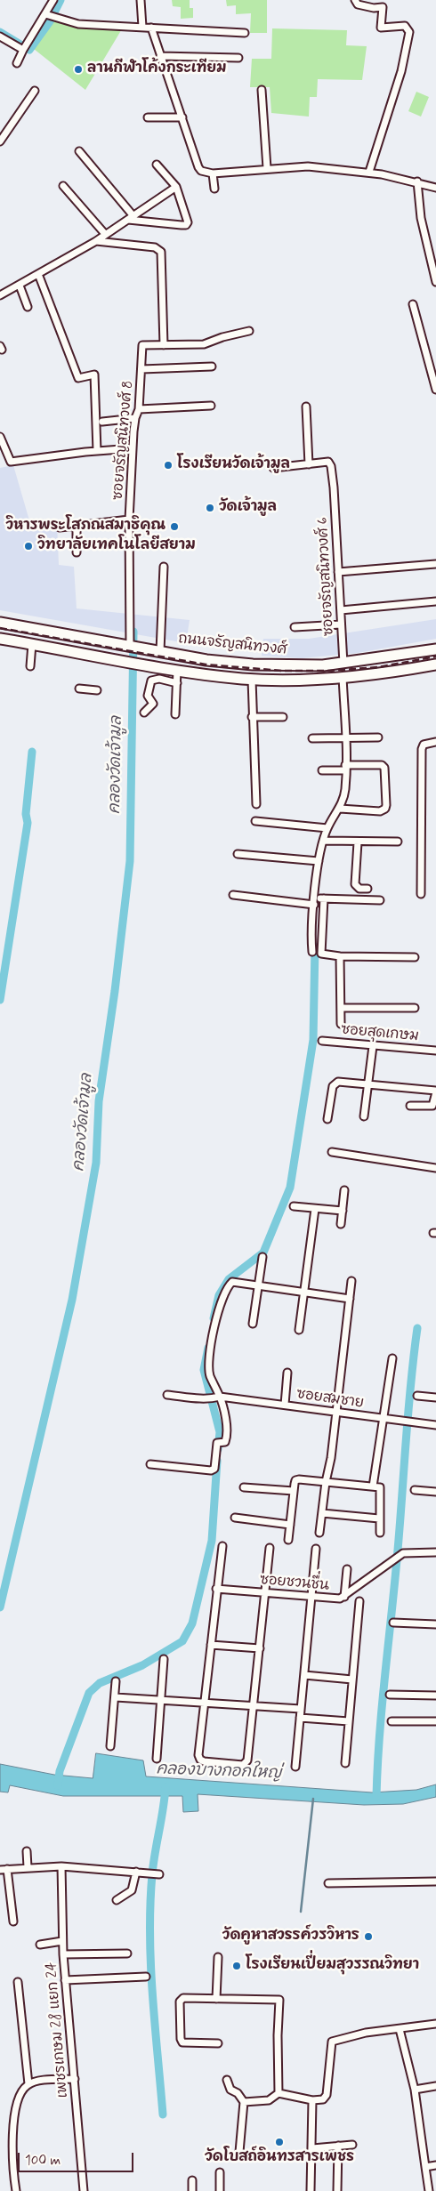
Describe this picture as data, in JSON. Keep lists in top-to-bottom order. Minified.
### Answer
{"streets":{"main road":["ถนนจรัญสนิทวงศ์"],"street":["ซอยจรัญสนิทวงศ์ 8","ซอยจรัญสนิทวงศ์ 6","ซอยสุดเกษม","ซอยสมชาย","ซอยชวนชื่น","เพชรเกษม 28 แยก 24"]},"crossings":[["ซอยจรัญสนิทวงศ์ 8","ถนนจรัญสนิทวงศ์"],["ซอยจรัญสนิทวงศ์ 6","ถนนจรัญสนิทวงศ์"]],"water":["คลองวัดเจ้ามูล","คลองบางกอกใหญ่"],"places":["ลานกีฬาโค้งกระเทียม","โรงเรียนวัดเจ้ามูล","วัดเจ้ามูล","วิหารพระโสภณสมาธิคุณ","วิทยาลัยเทคโนโลยีสยาม","วัดคูหาสวรรค์วรวิหาร","โรงเรียนเปี่ยมสุวรรณวิทยา","วัดโบสถ์อินทรสารเพชร"],"scale_bar":"100 m"}
